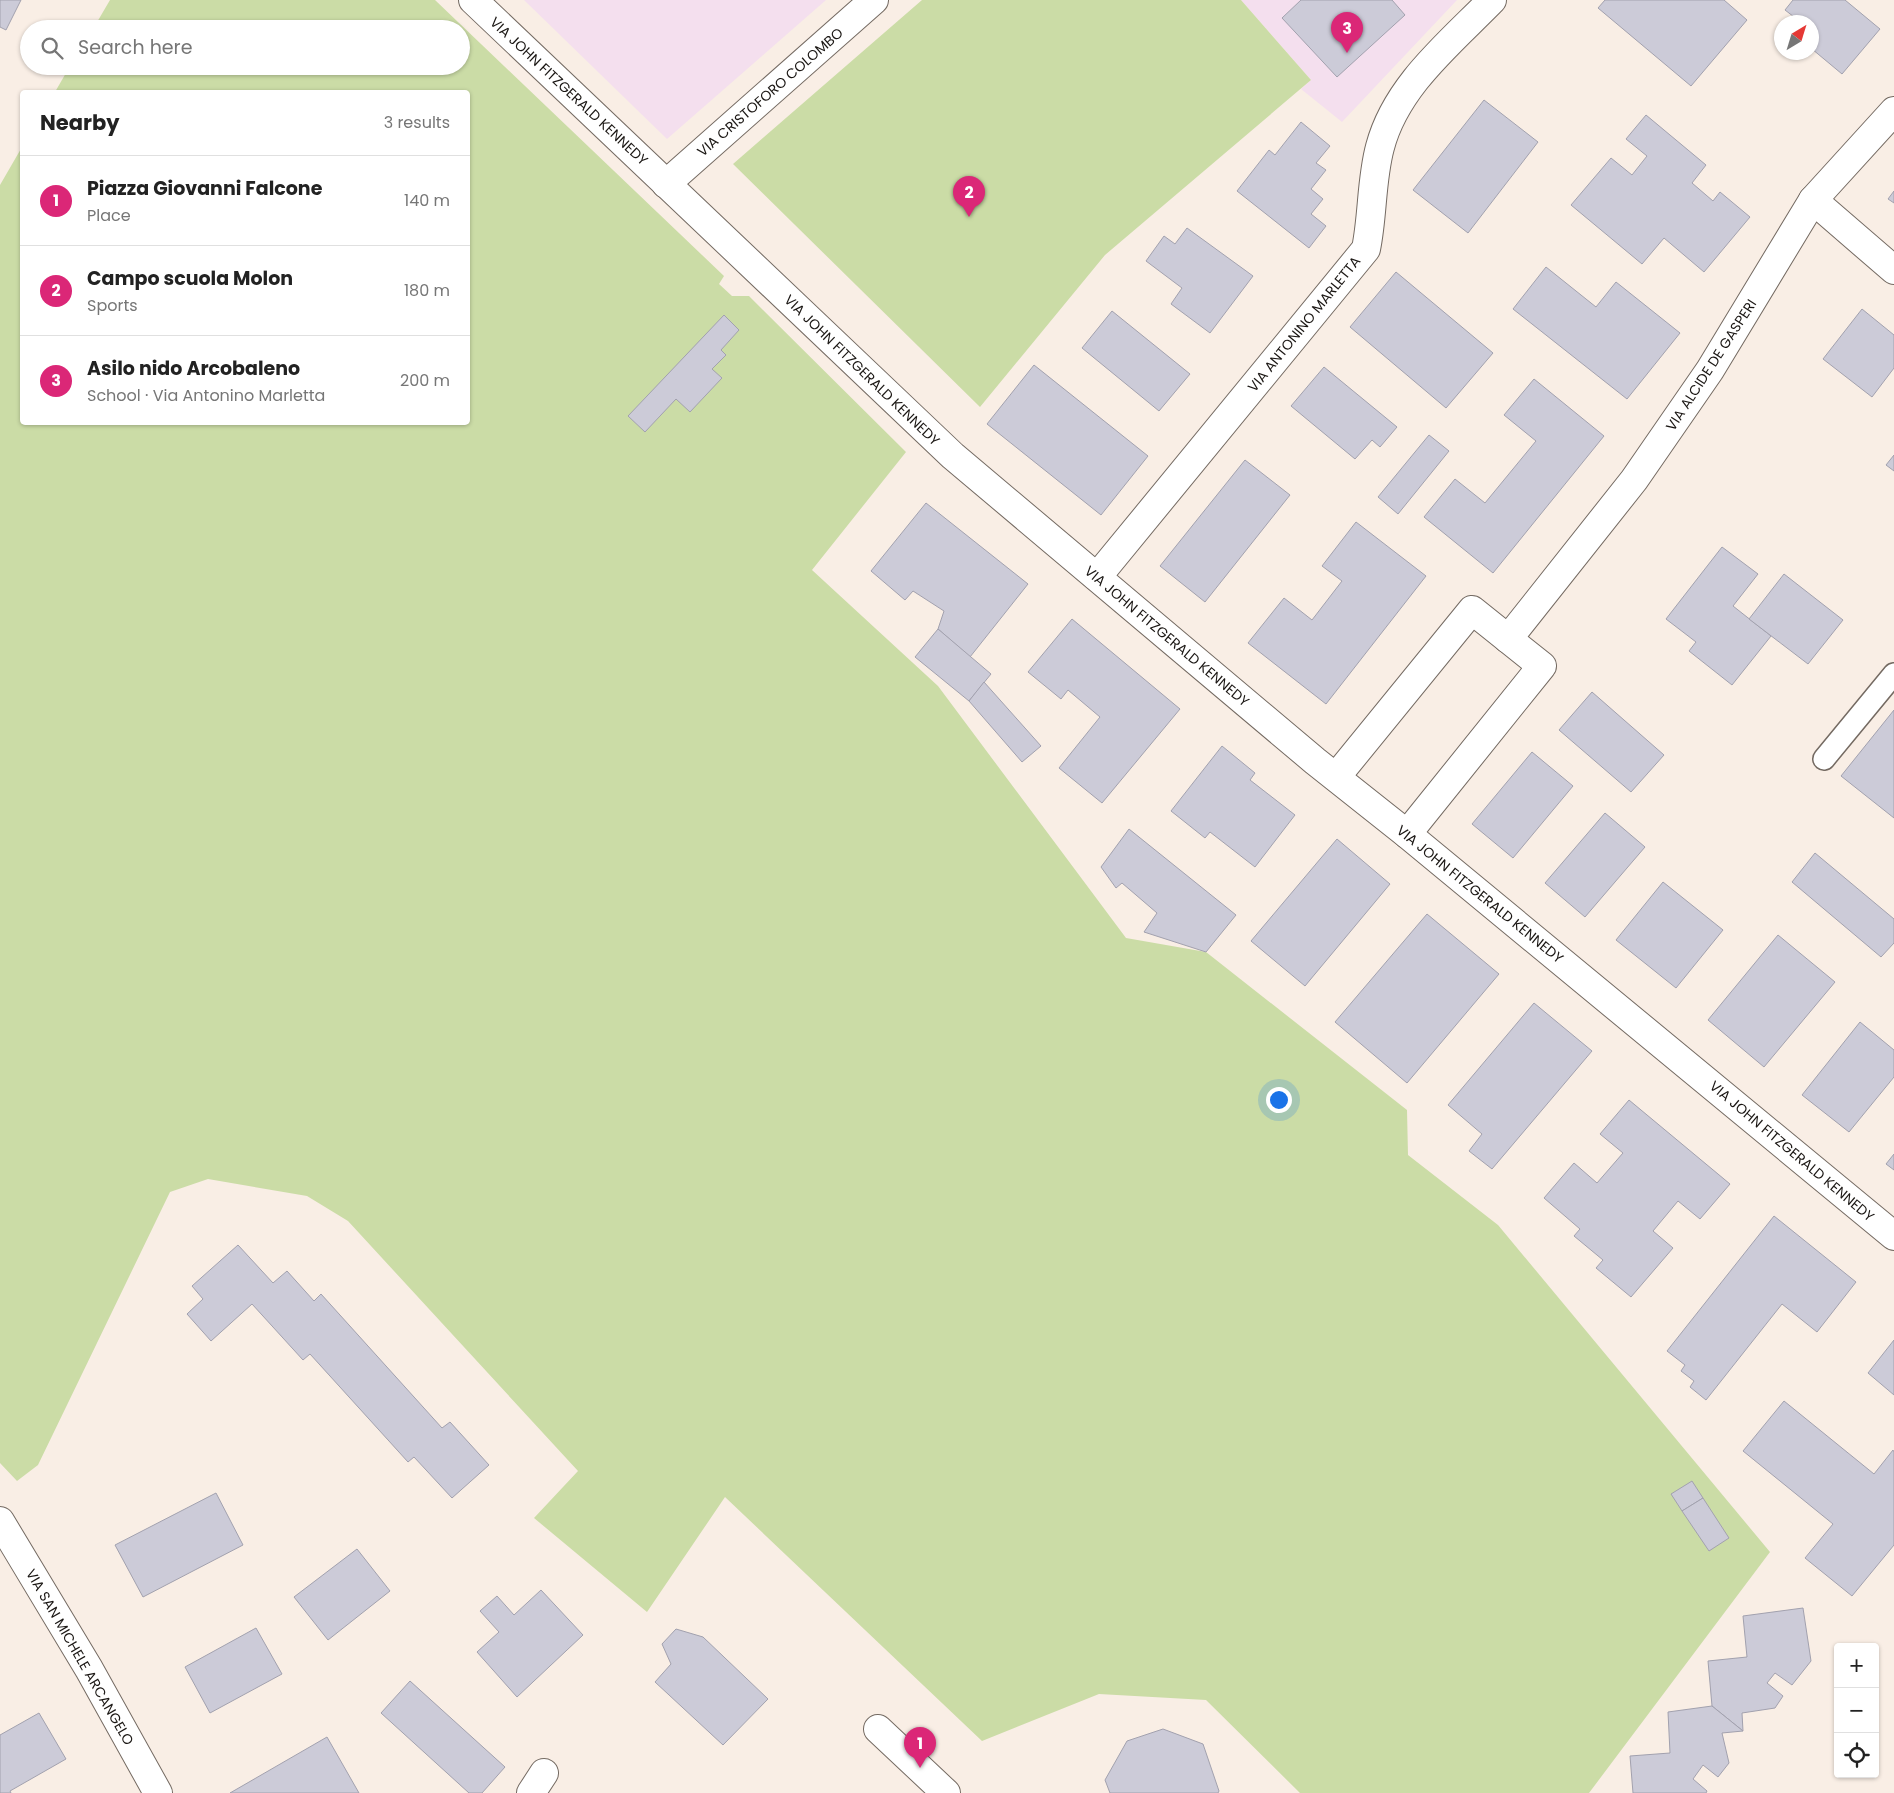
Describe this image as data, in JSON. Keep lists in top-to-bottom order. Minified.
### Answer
{"streets":{"street":["VIA JOHN FITZGERALD KENNEDY","VIA CRISTOFORO COLOMBO","VIA ANTONINO MARLETTA","VIA ALCIDE DE GASPERI","VIA SAN MICHELE ARCANGELO"]},"crossings":[["VIA JOHN FITZGERALD KENNEDY","VIA CRISTOFORO COLOMBO"],["VIA JOHN FITZGERALD KENNEDY","VIA ANTONINO MARLETTA"]],"north":"top right","page":{"pins":["3","2","1"],"search":"Search here","heading":["Nearby","3 results"],"list":[{"mark":"1","name":"Piazza Giovanni Falcone","note":"Place","value":"140 m"},{"mark":"2","name":"Campo scuola Molon","note":"Sports","value":"180 m"},{"mark":"3","name":"Asilo nido Arcobaleno","note":"School · Via Antonino Marletta","value":"200 m"}],"map_buttons":["+","−"]}}
